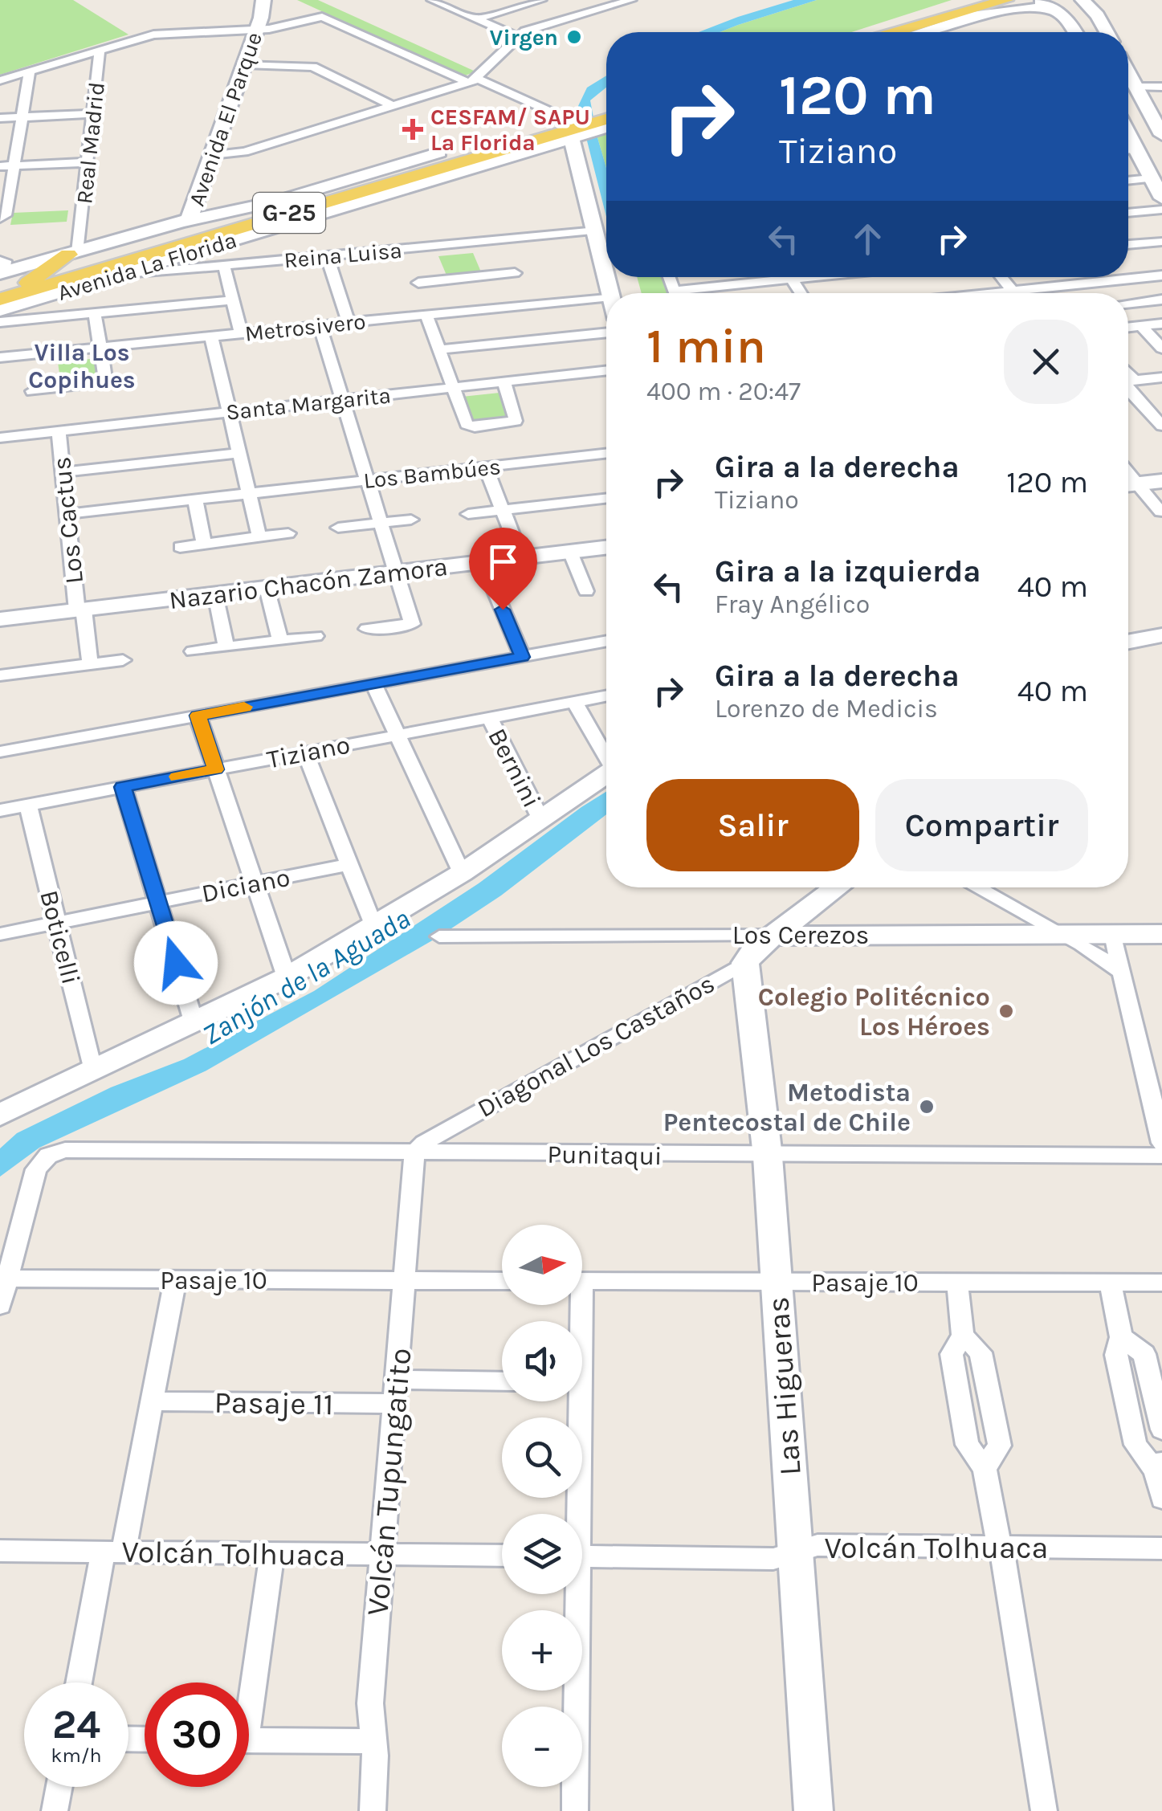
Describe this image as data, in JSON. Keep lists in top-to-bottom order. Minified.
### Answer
{"streets":{"main road":["G-25","Avenida La Florida"],"street":["Avenida El Parque","Real Madrid","Reina Luisa","Metrosivero","Santa Margarita","Los Bambúes","Los Cactus","Nazario Chacón Zamora","Tiziano","Bernini","Diciano","Los Cerezos","Boticelli","Diagonal Los Castaños","Punitaqui","Pasaje 10","Las Higueras","Pasaje 11","Volcán Tupungatito","Volcán Tolhuaca"]},"crossings":[["Avenida El Parque","Avenida La Florida"],["Real Madrid","Avenida La Florida"],["Reina Luisa","Avenida La Florida"],["Santa Margarita","Los Cactus"],["Los Bambúes","Los Cactus"],["Los Cactus","Nazario Chacón Zamora"],["Tiziano","Bernini"],["Tiziano","Boticelli"],["Diciano","Boticelli"],["Los Cerezos","Diagonal Los Castaños"],["Diagonal Los Castaños","Punitaqui"],["Diagonal Los Castaños","Las Higueras"],["Diagonal Los Castaños","Volcán Tupungatito"],["Punitaqui","Pasaje 10"],["Punitaqui","Las Higueras"],["Punitaqui","Volcán Tupungatito"],["Pasaje 10","Las Higueras"],["Pasaje 10","Volcán Tupungatito"],["Las Higueras","Volcán Tolhuaca"],["Pasaje 11","Volcán Tupungatito"],["Volcán Tupungatito","Volcán Tolhuaca"]],"districts":["Villa Los Copihues"],"water":["Zanjón de la Aguada"],"places":{"other":["Virgen","Colegio Politécnico Los Héroes","Metodista Pentecostal de Chile"],"health":["CESFAM/ SAPU La Florida"]},"north":"right","page":{"turn":["120 m","Tiziano"],"heading":["1 min","400 m · 20:47"],"list":[{"name":"Gira a la derecha","note":"Tiziano","value":"120 m"},{"name":"Gira a la izquierda","note":"Fray Angélico","value":"40 m"},{"name":"Gira a la derecha","note":"Lorenzo de Medicis","value":"40 m"}],"buttons":["Salir","Compartir"],"map_buttons":["+","−"],"speed":"24 km/h","limit":"30"}}
